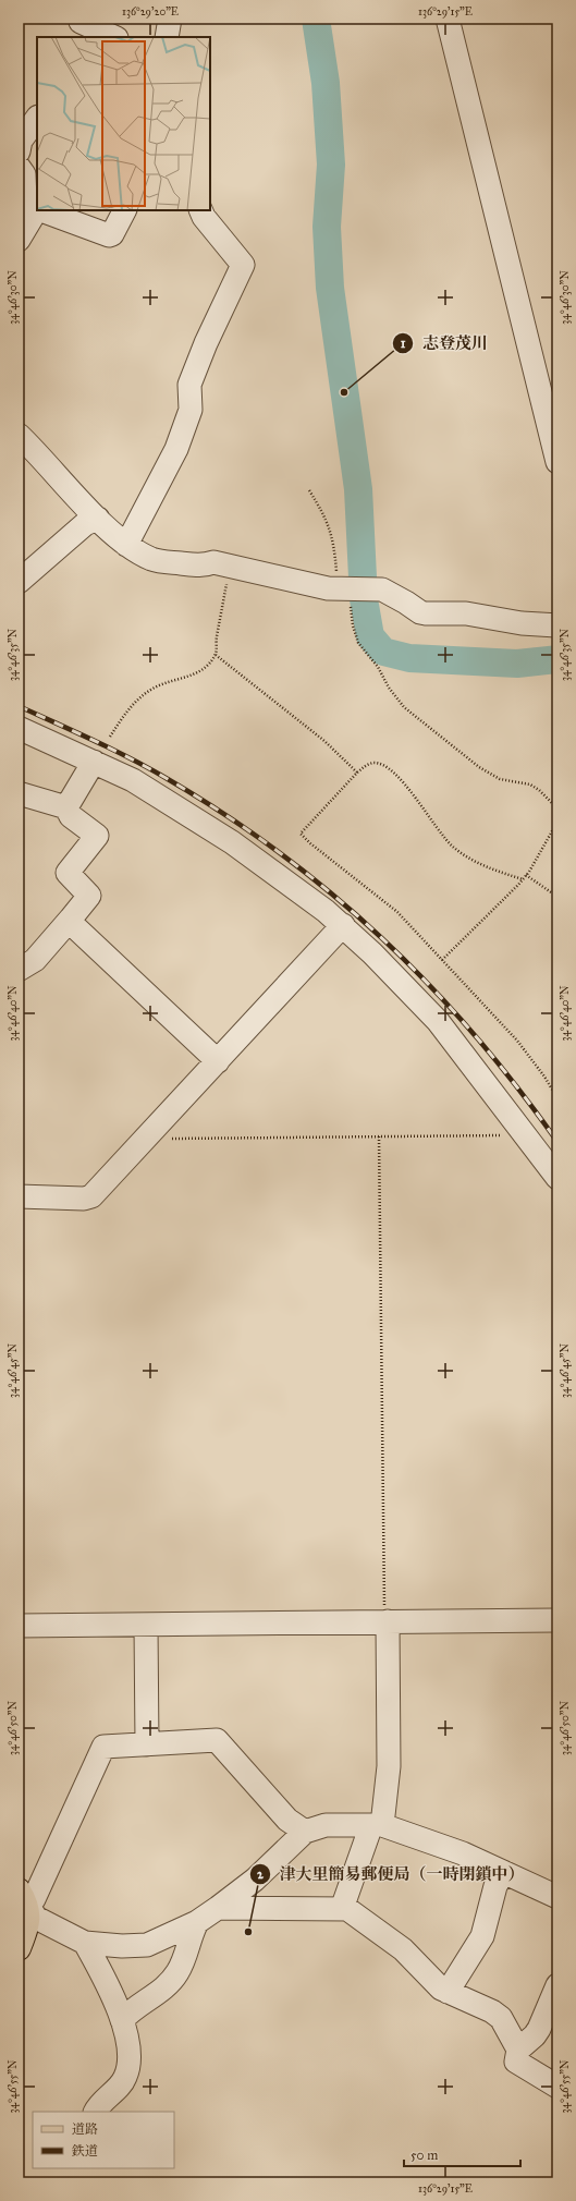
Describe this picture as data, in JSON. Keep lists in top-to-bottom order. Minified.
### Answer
{"places":["志登茂川","津大里簡易郵便局（一時閉鎖中）"],"legend":["道路","鉄道"],"scale_bar":"50 m","coordinates":["136°29'20\"E","136°29'15\"E","34°46'30\"N","34°46'35\"N","34°46'40\"N","34°46'45\"N","34°46'50\"N","34°46'55\"N"]}
